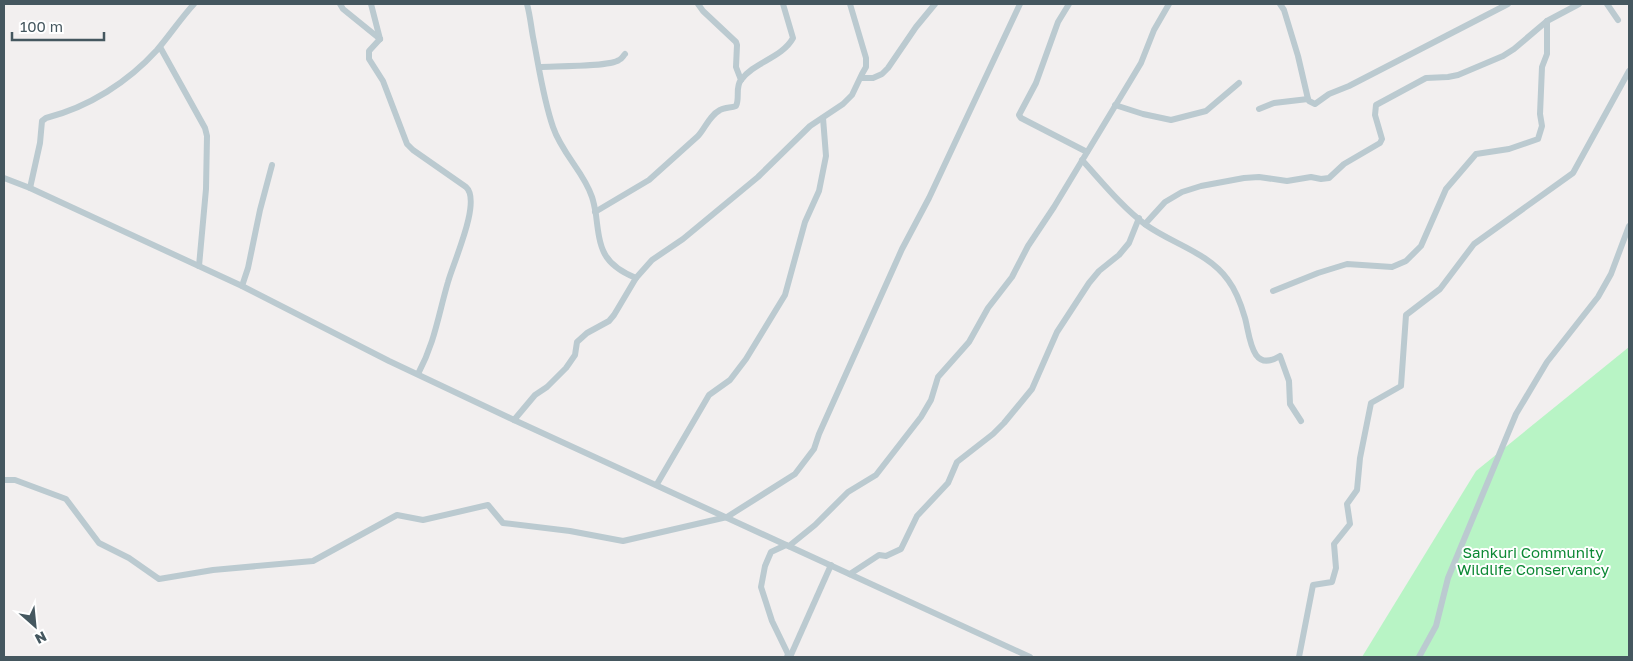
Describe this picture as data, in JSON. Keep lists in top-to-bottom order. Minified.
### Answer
{"parks":["Sankuri Community Wildlife Conservancy"],"scale_bar":"100 m","north":"bottom right"}
